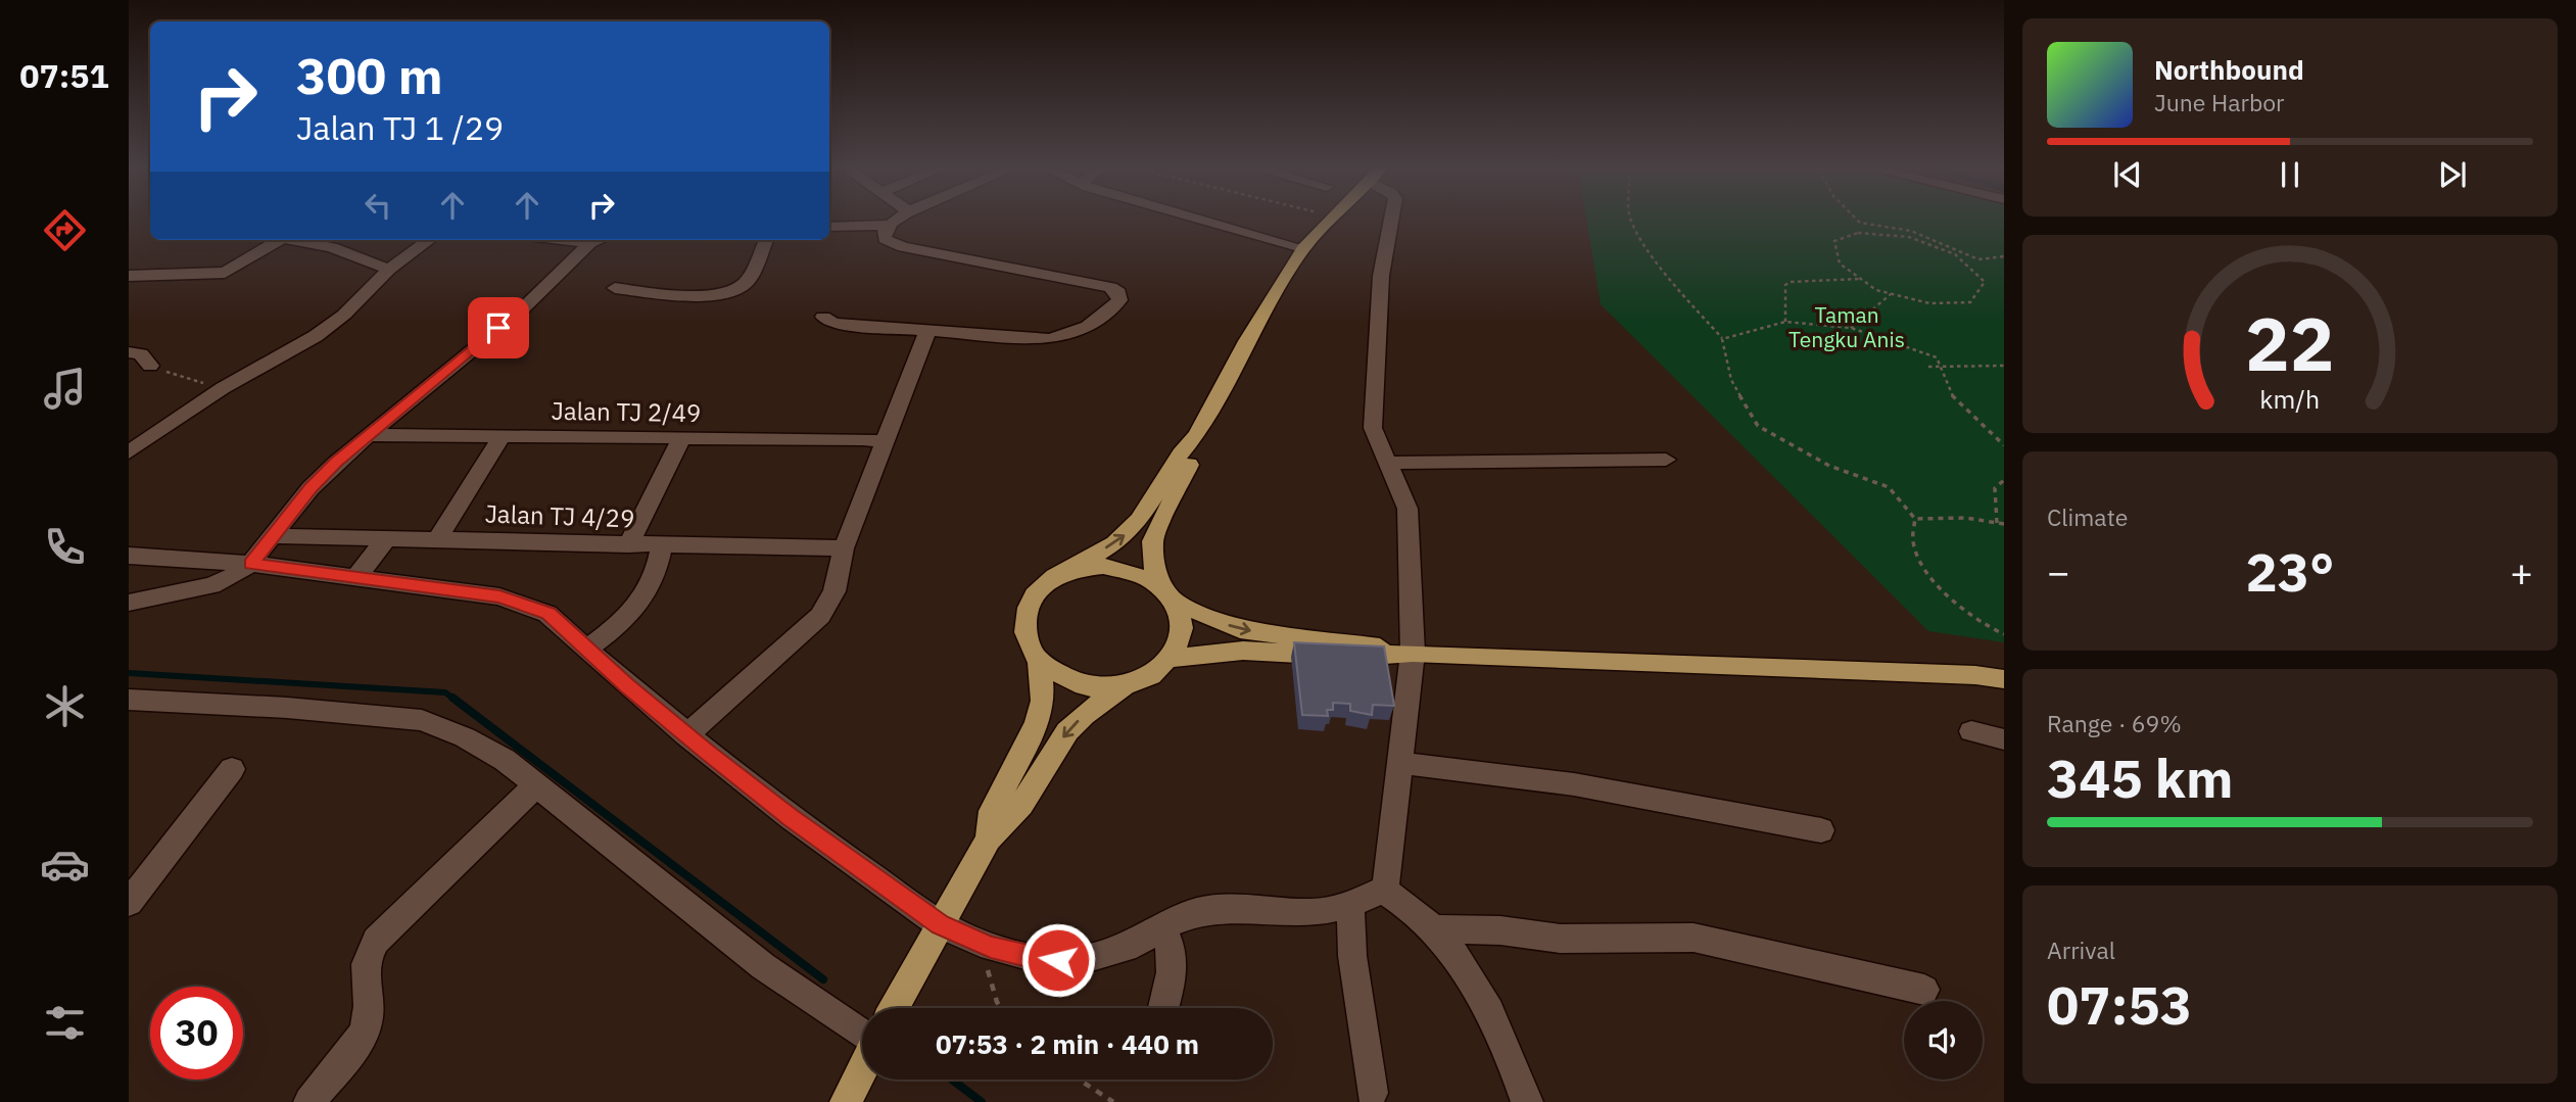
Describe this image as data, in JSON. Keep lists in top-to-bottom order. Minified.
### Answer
{"streets":{"street":["Jalan TJ 2/49","Jalan TJ 4/29"]},"parks":["Taman Tengku Anis"],"page":{"tabs":"07:51","turn":["300 m","Jalan TJ 1 /29"],"song":["Northbound","June Harbor"],"tile":["Climate",["Range · 69%","345 km"],["Arrival","07:53"]],"heat":["−","23°","+"],"limit":"30","trip":"07:53 · 2 min · 440 m","gauge":["22","km/h"]}}
